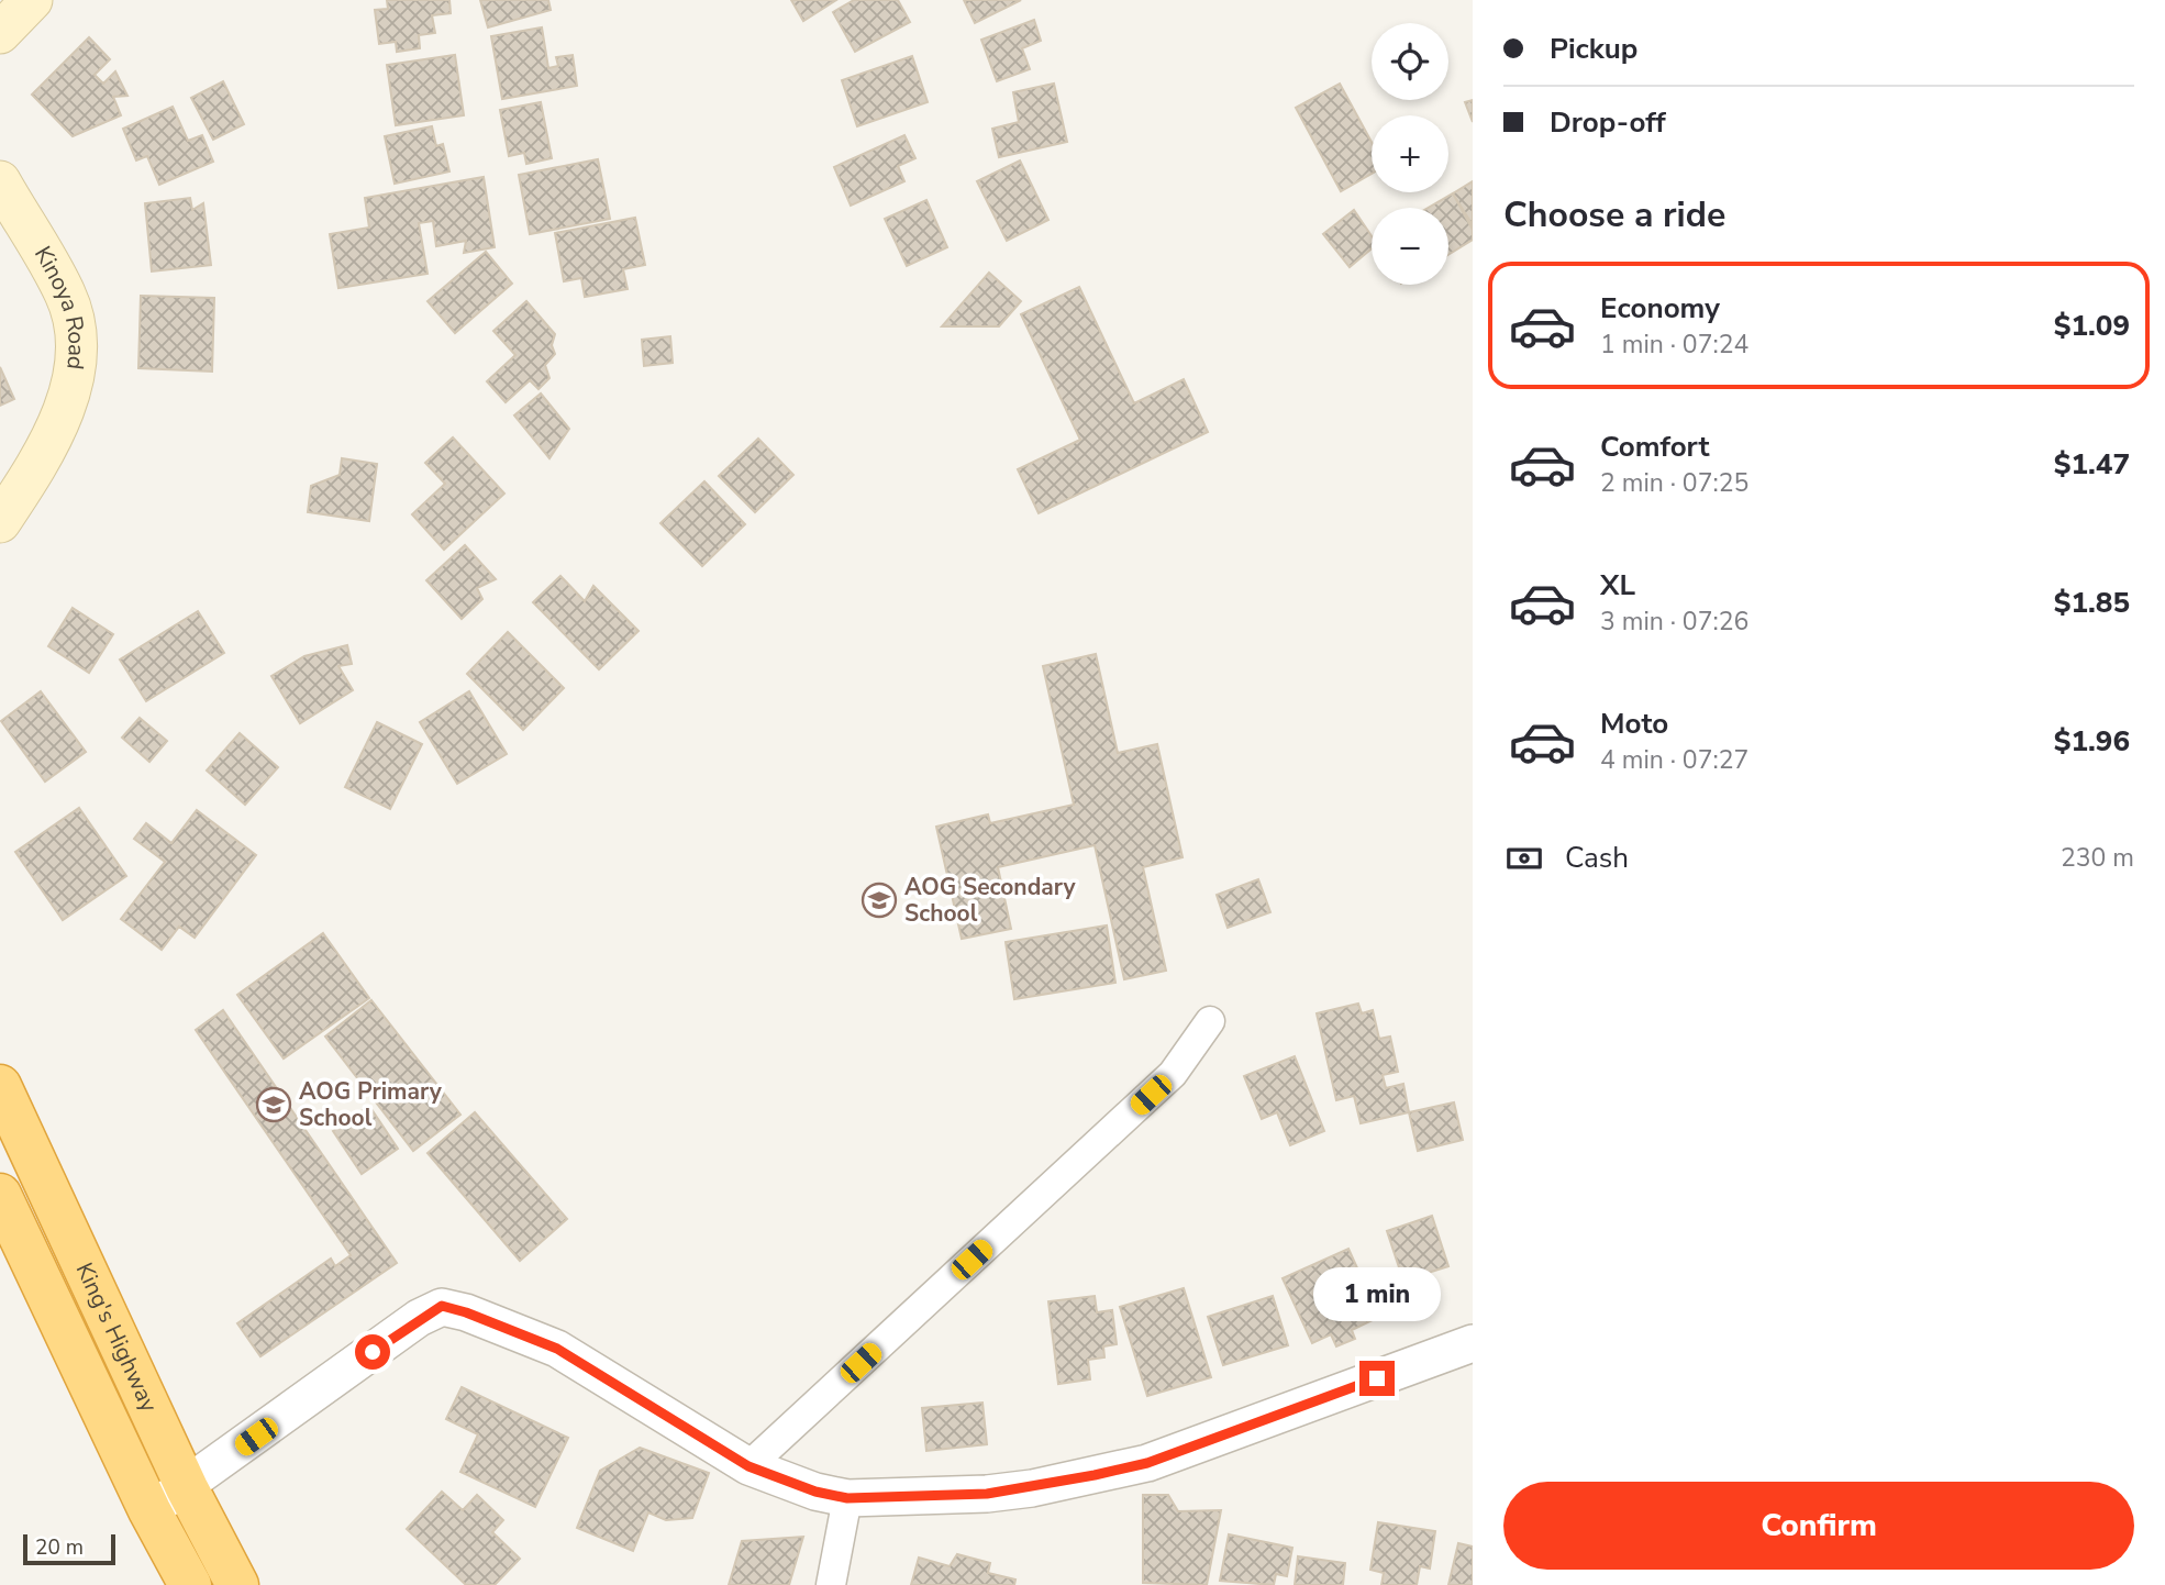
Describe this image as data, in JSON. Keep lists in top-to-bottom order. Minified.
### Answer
{"streets":{"highway":["King's Highway"],"main road":["Kinoya Road"]},"places":{"school or university":["AOG Secondary School","AOG Primary School"]},"scale_bar":"20 m","page":{"banner":["Pickup","Drop-off"],"map_buttons":["+","−"],"heading":"Choose a ride","list":[{"name":"Economy","note":"1 min · 07:24","value":"$1.09"},{"name":"Comfort","note":"2 min · 07:25","value":"$1.47"},{"name":"XL","note":"3 min · 07:26","value":"$1.85"},{"name":"Moto","note":"4 min · 07:27","value":"$1.96"}],"pay":["Cash","230 m"],"bubble":"1 min","buttons":"Confirm","scale":"20 m"}}
